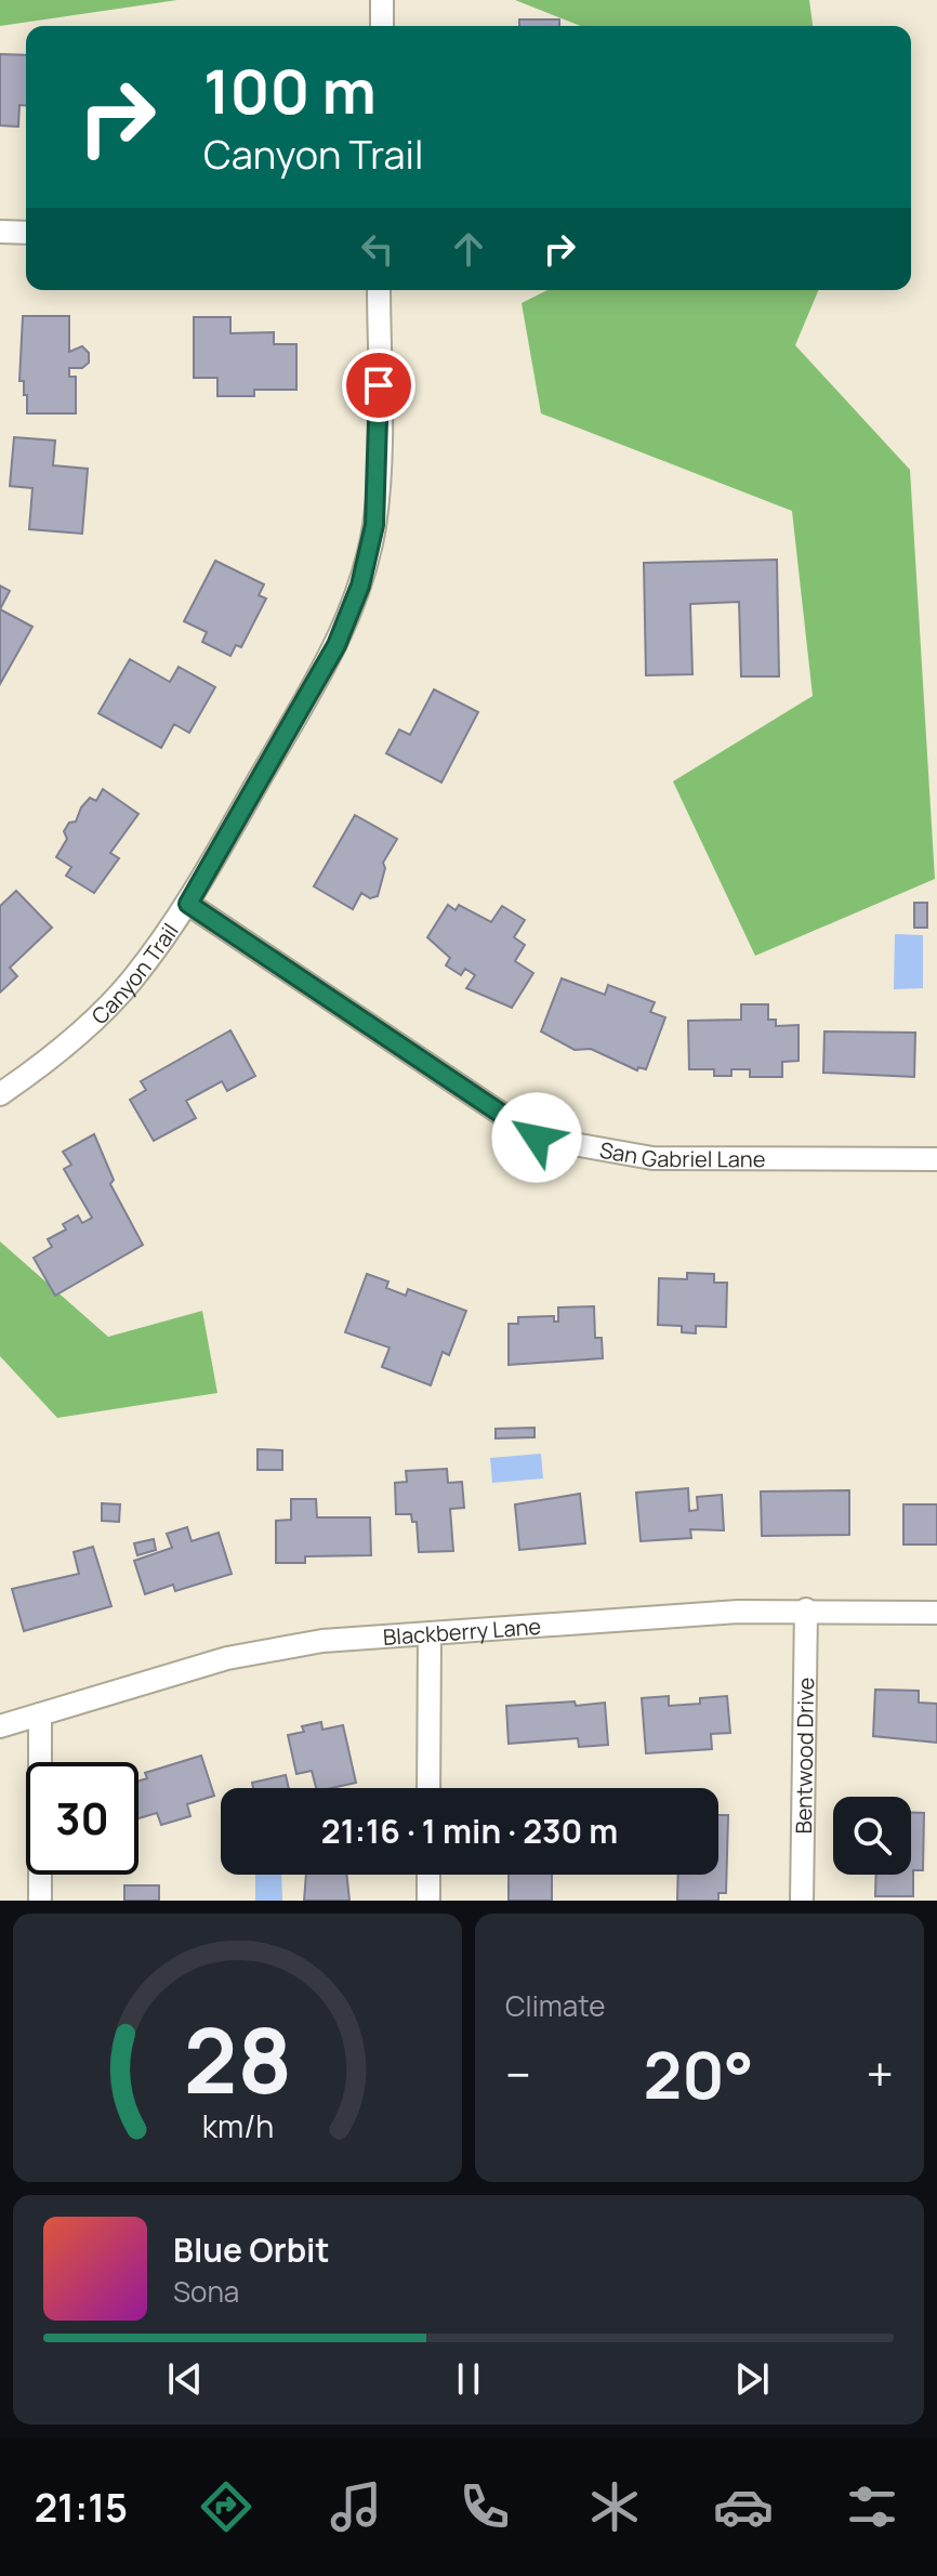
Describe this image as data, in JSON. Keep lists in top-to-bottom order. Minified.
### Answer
{"streets":{"street":["Canyon Trail","San Gabriel Lane","Blackberry Lane","Bentwood Drive"]},"crossings":[["Canyon Trail","San Gabriel Lane"],["Blackberry Lane","Bentwood Drive"]],"page":{"turn":["100 m","Canyon Trail"],"limit":"30","trip":"21:16 · 1 min · 230 m","tile":"Climate","heat":["−","20°","+"],"song":["Blue Orbit","Sona"],"tabs":"21:15","gauge":["28","km/h"]}}
